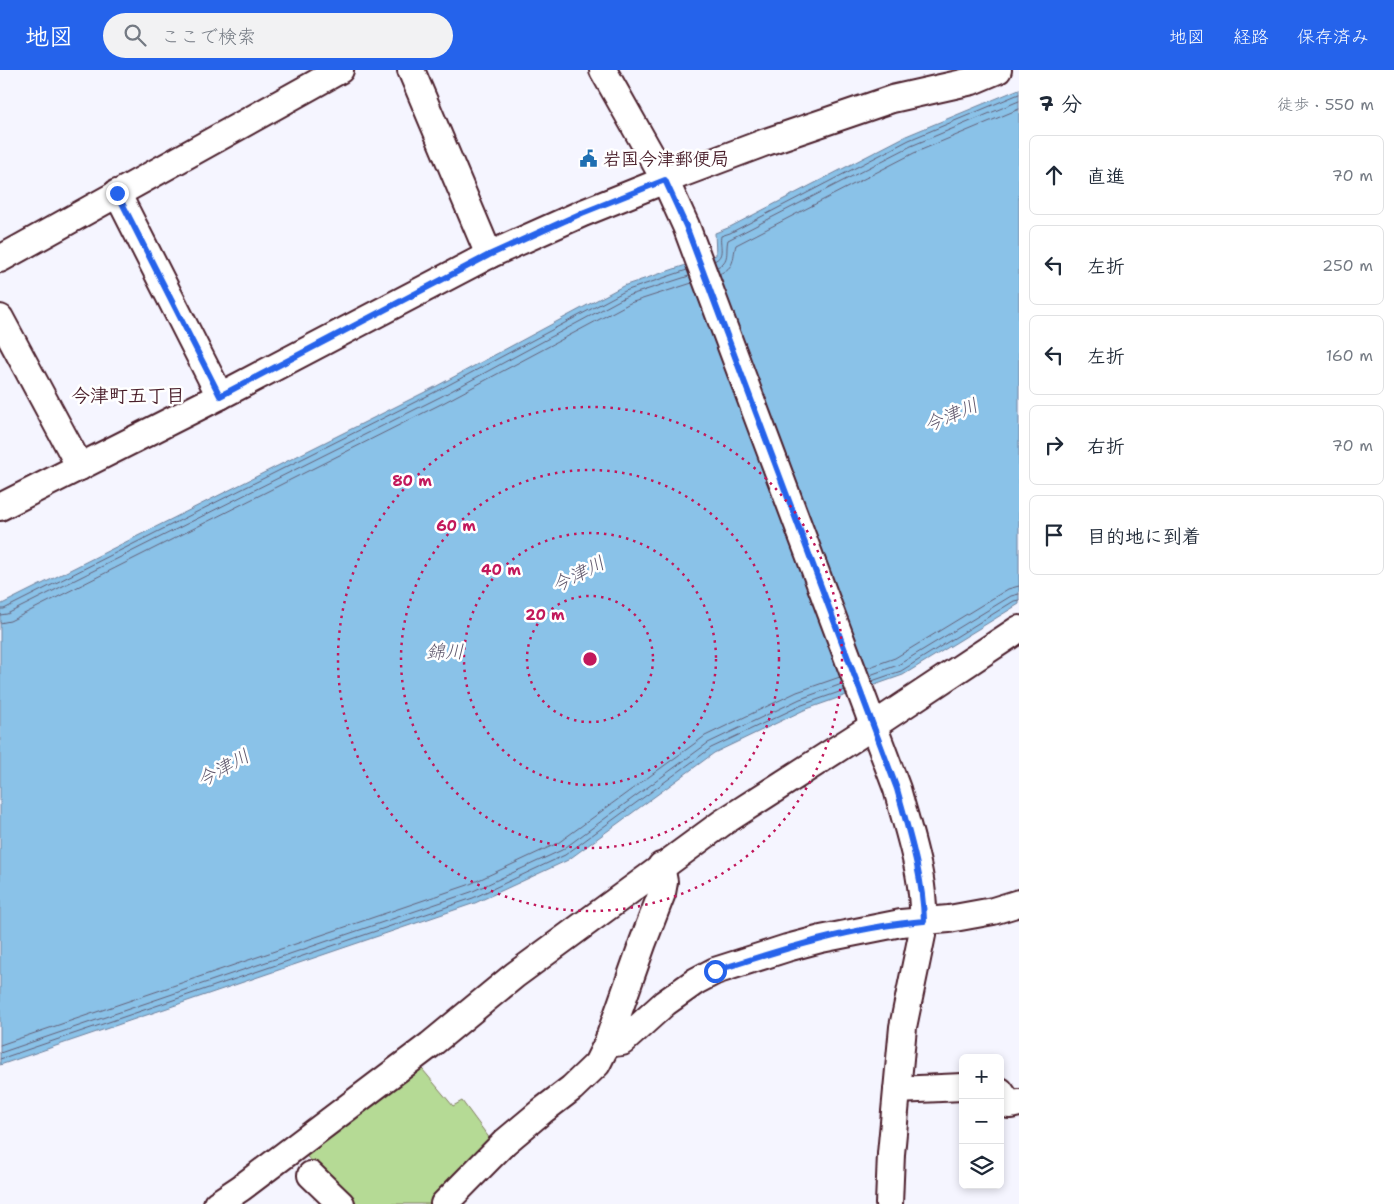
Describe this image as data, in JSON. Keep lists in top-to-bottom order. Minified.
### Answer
{"districts":["今津町五丁目"],"water":["今津川","錦川"],"places":{"public building":["岩国今津郵便局"]},"page":{"header":"地図","search":"ここで検索","nav":["地図","経路","保存済み"],"heading":["7 分","徒歩 · 550 m"],"list":[["直進","70 m"],["左折","250 m"],["左折","160 m"],["右折","70 m"],"目的地に到着"],"map_buttons":["+","−"]},"rings":["80 m","60 m","40 m","20 m"]}
